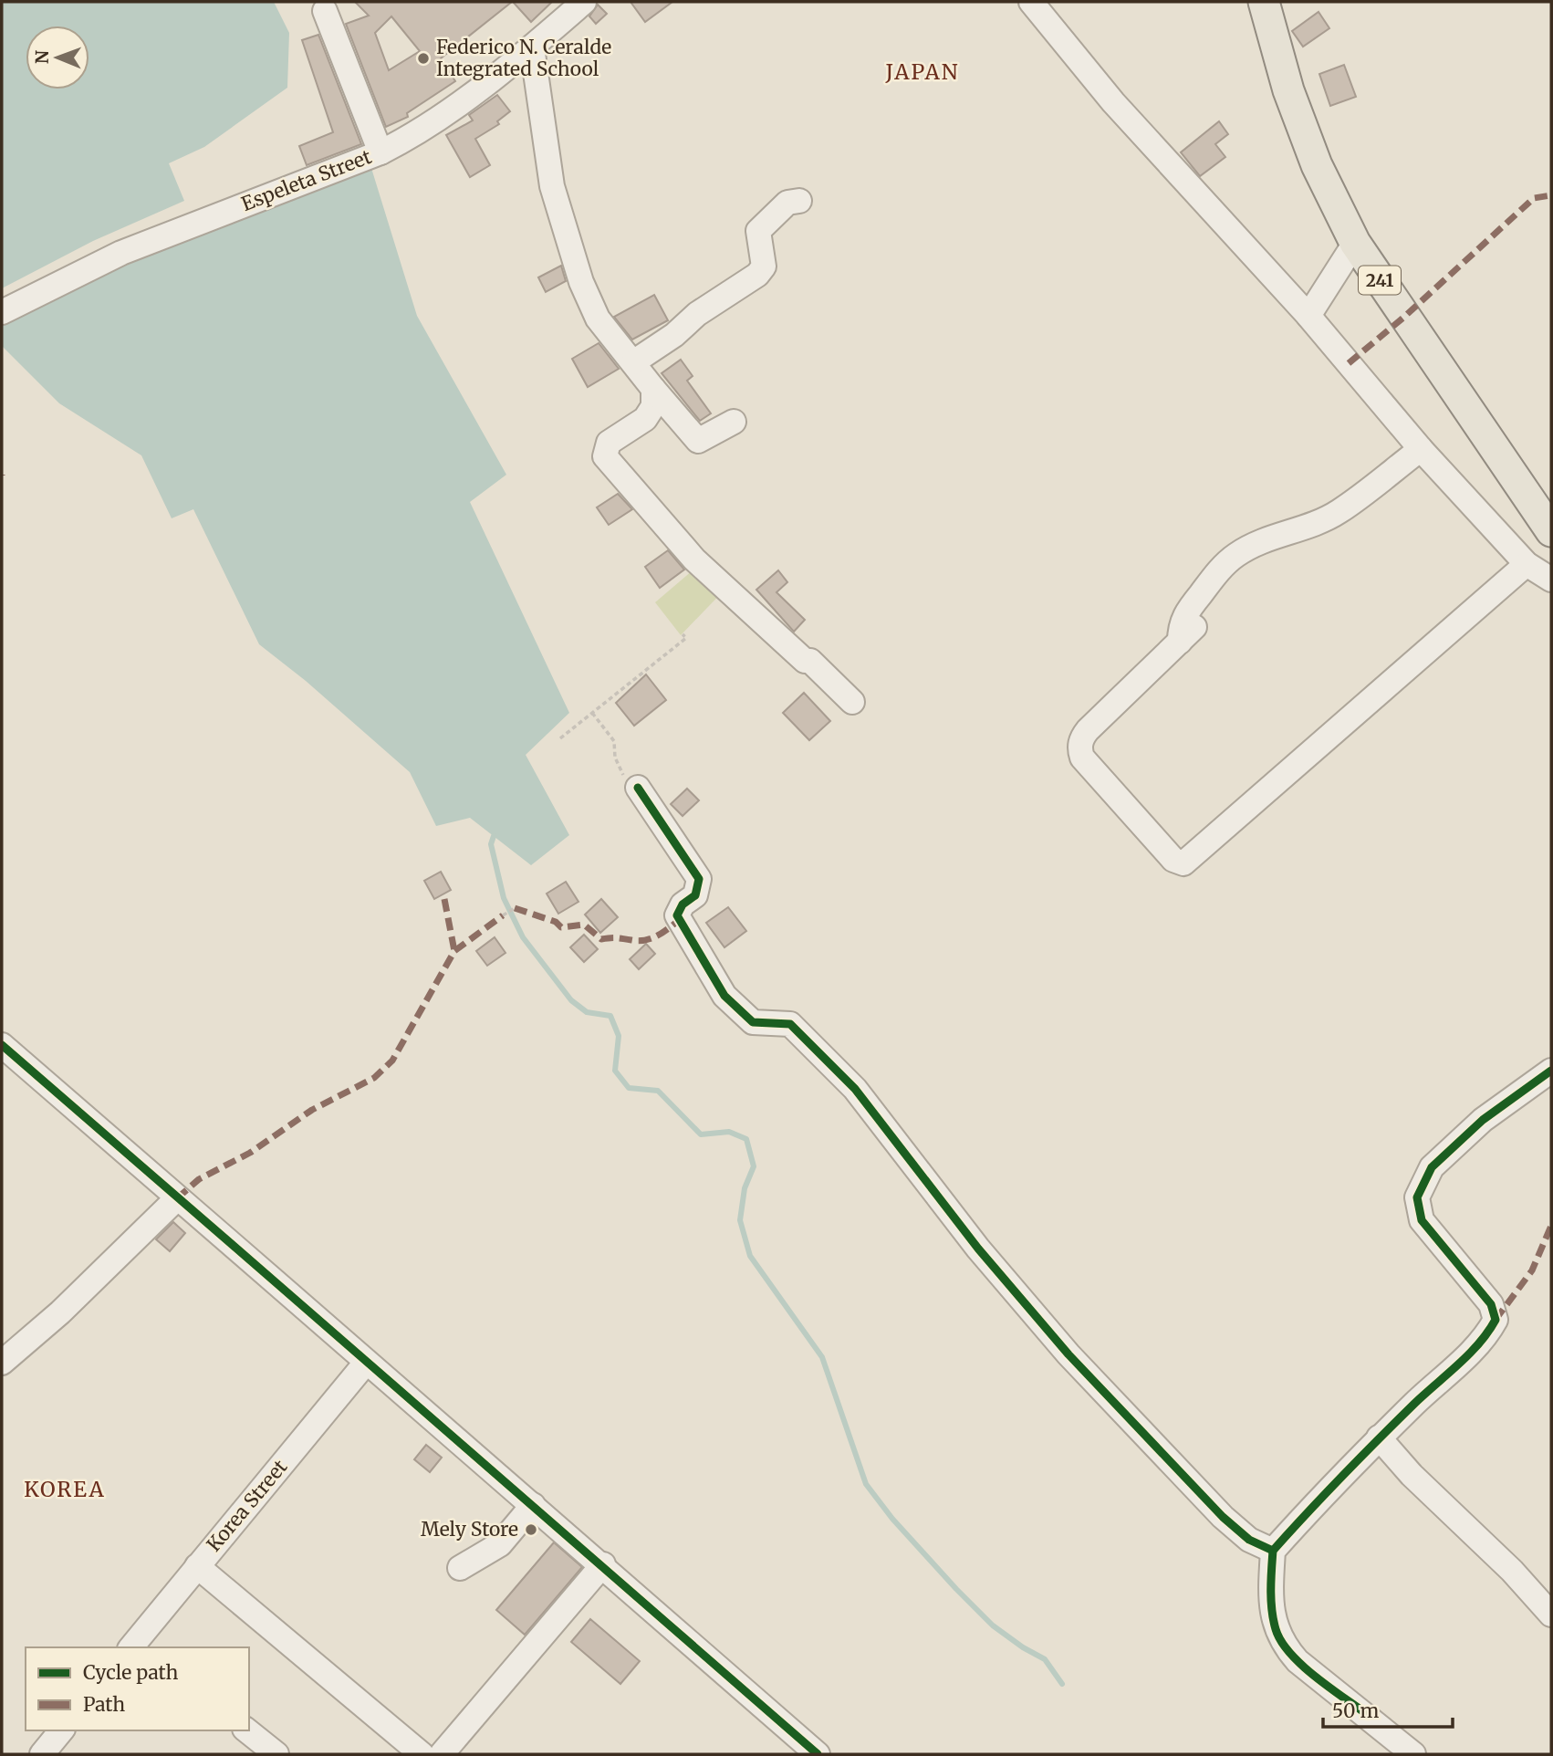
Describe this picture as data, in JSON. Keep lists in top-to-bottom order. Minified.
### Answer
{"streets":{"main road":["241"],"street":["Espeleta Street","Korea Street"]},"districts":["JAPAN","KOREA"],"places":["Federico N. Ceralde Integrated School","Mely Store"],"legend":["Cycle path","Path"],"scale_bar":"50 m","north":"left"}
